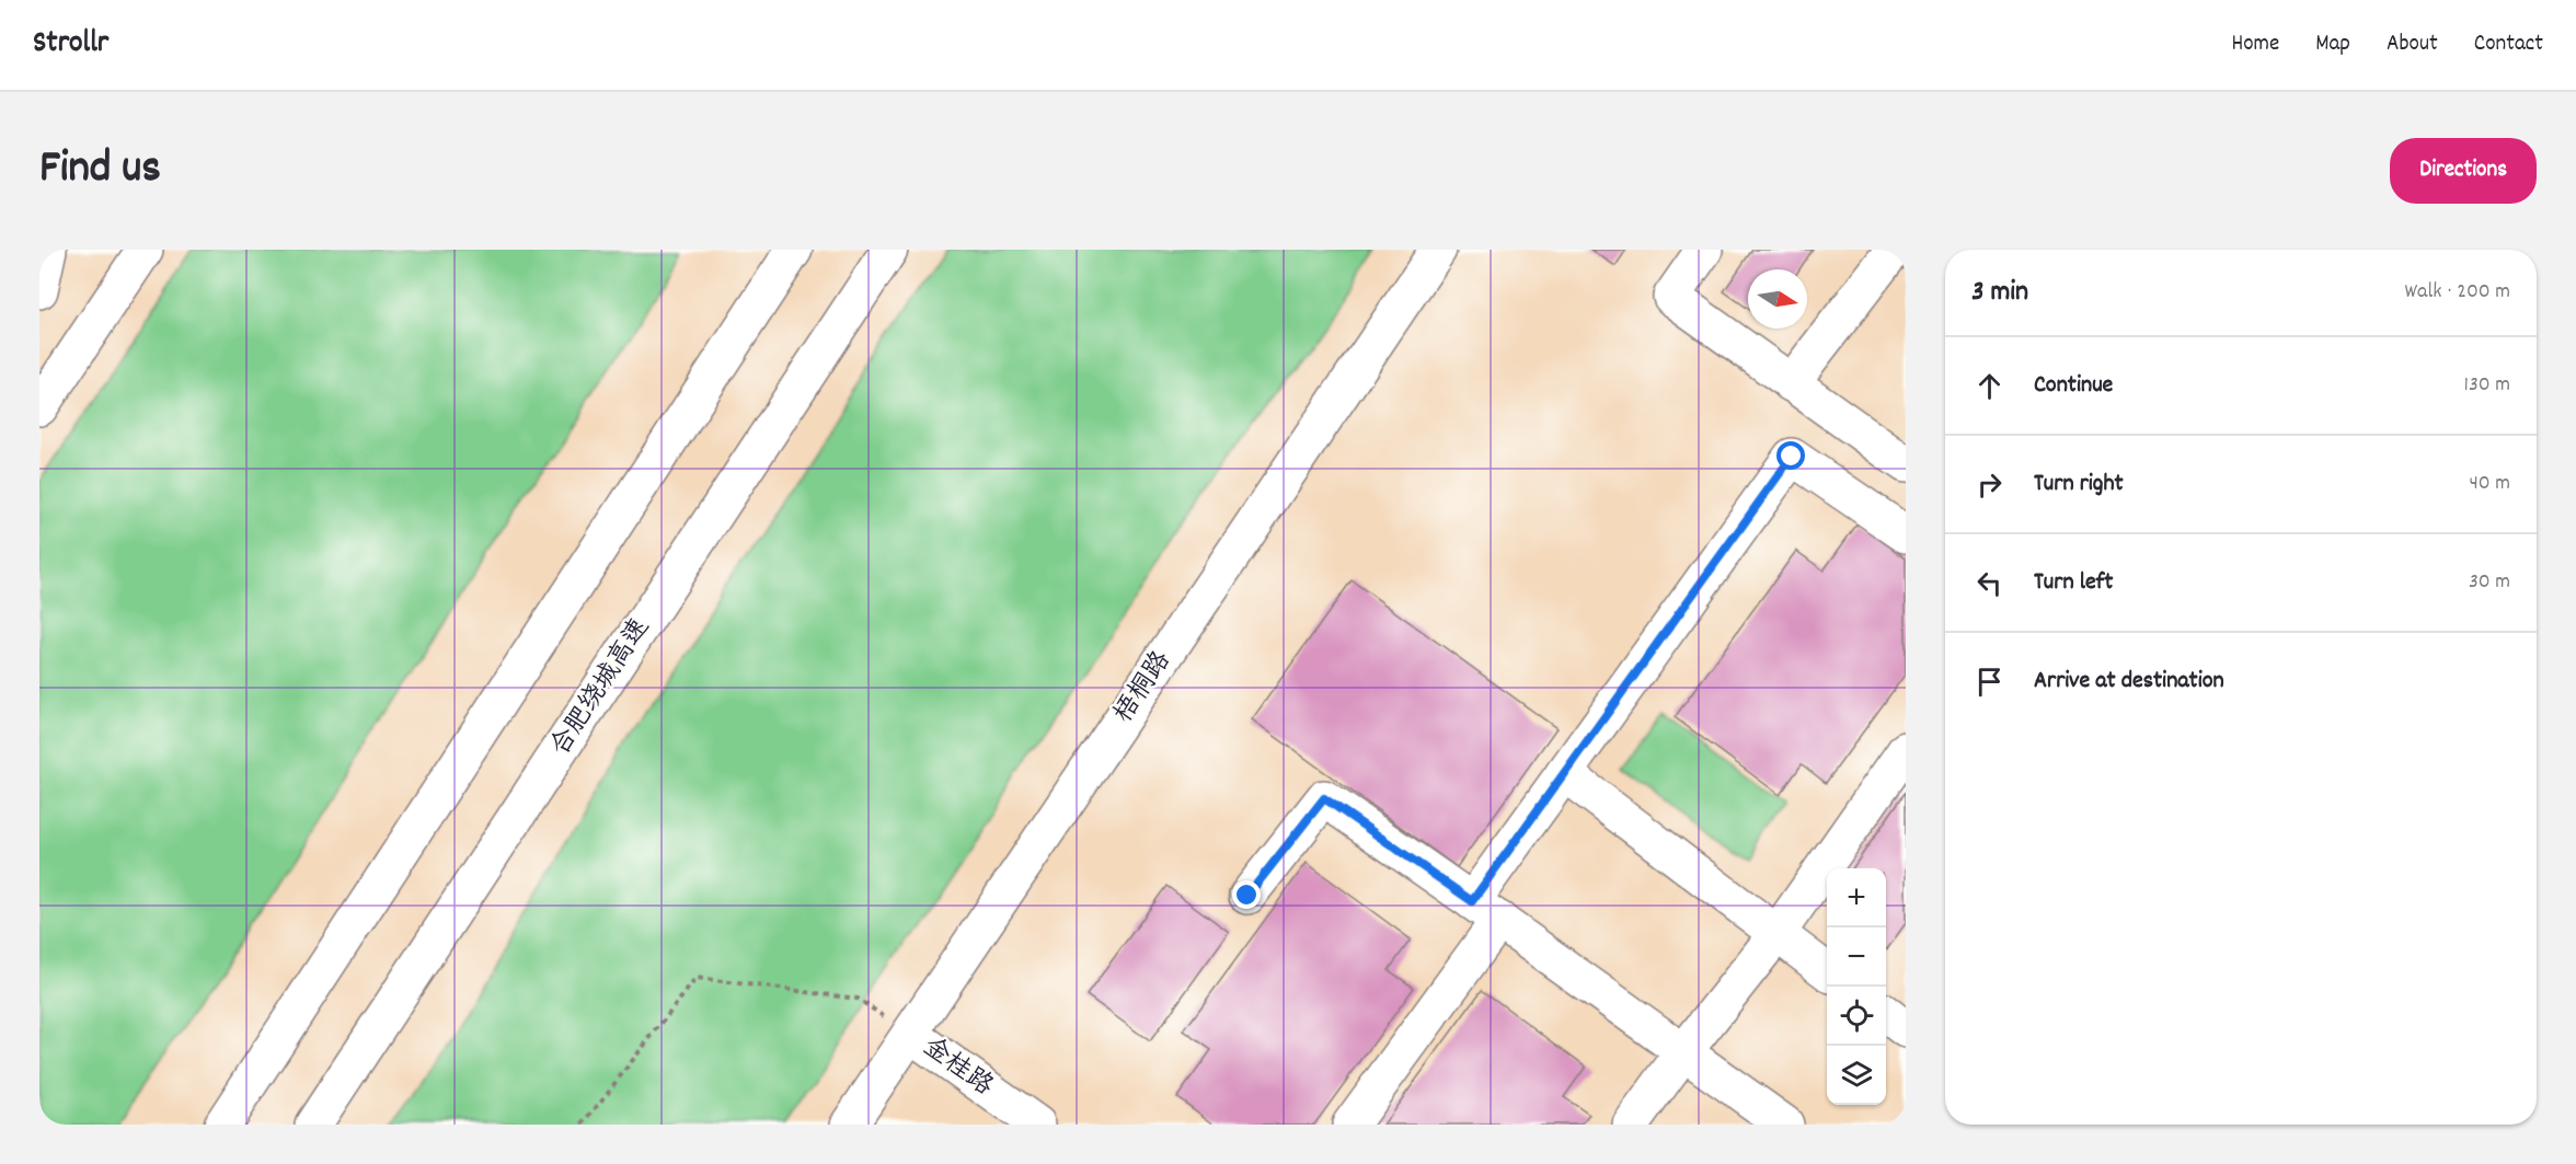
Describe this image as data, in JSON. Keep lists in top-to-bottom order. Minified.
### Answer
{"streets":{"main road":["合肥绕城高速","梧桐路","金桂路"]},"crossings":[["梧桐路","金桂路"]],"north":"right","page":{"header":"Strollr","nav":["Home","Map","About","Contact"],"title":"Find us","buttons":"Directions","heading":["3 min","Walk · 200 m"],"list":[["Continue","130 m"],["Turn right","40 m"],["Turn left","30 m"],"Arrive at destination"],"map_buttons":["+","−"]}}
